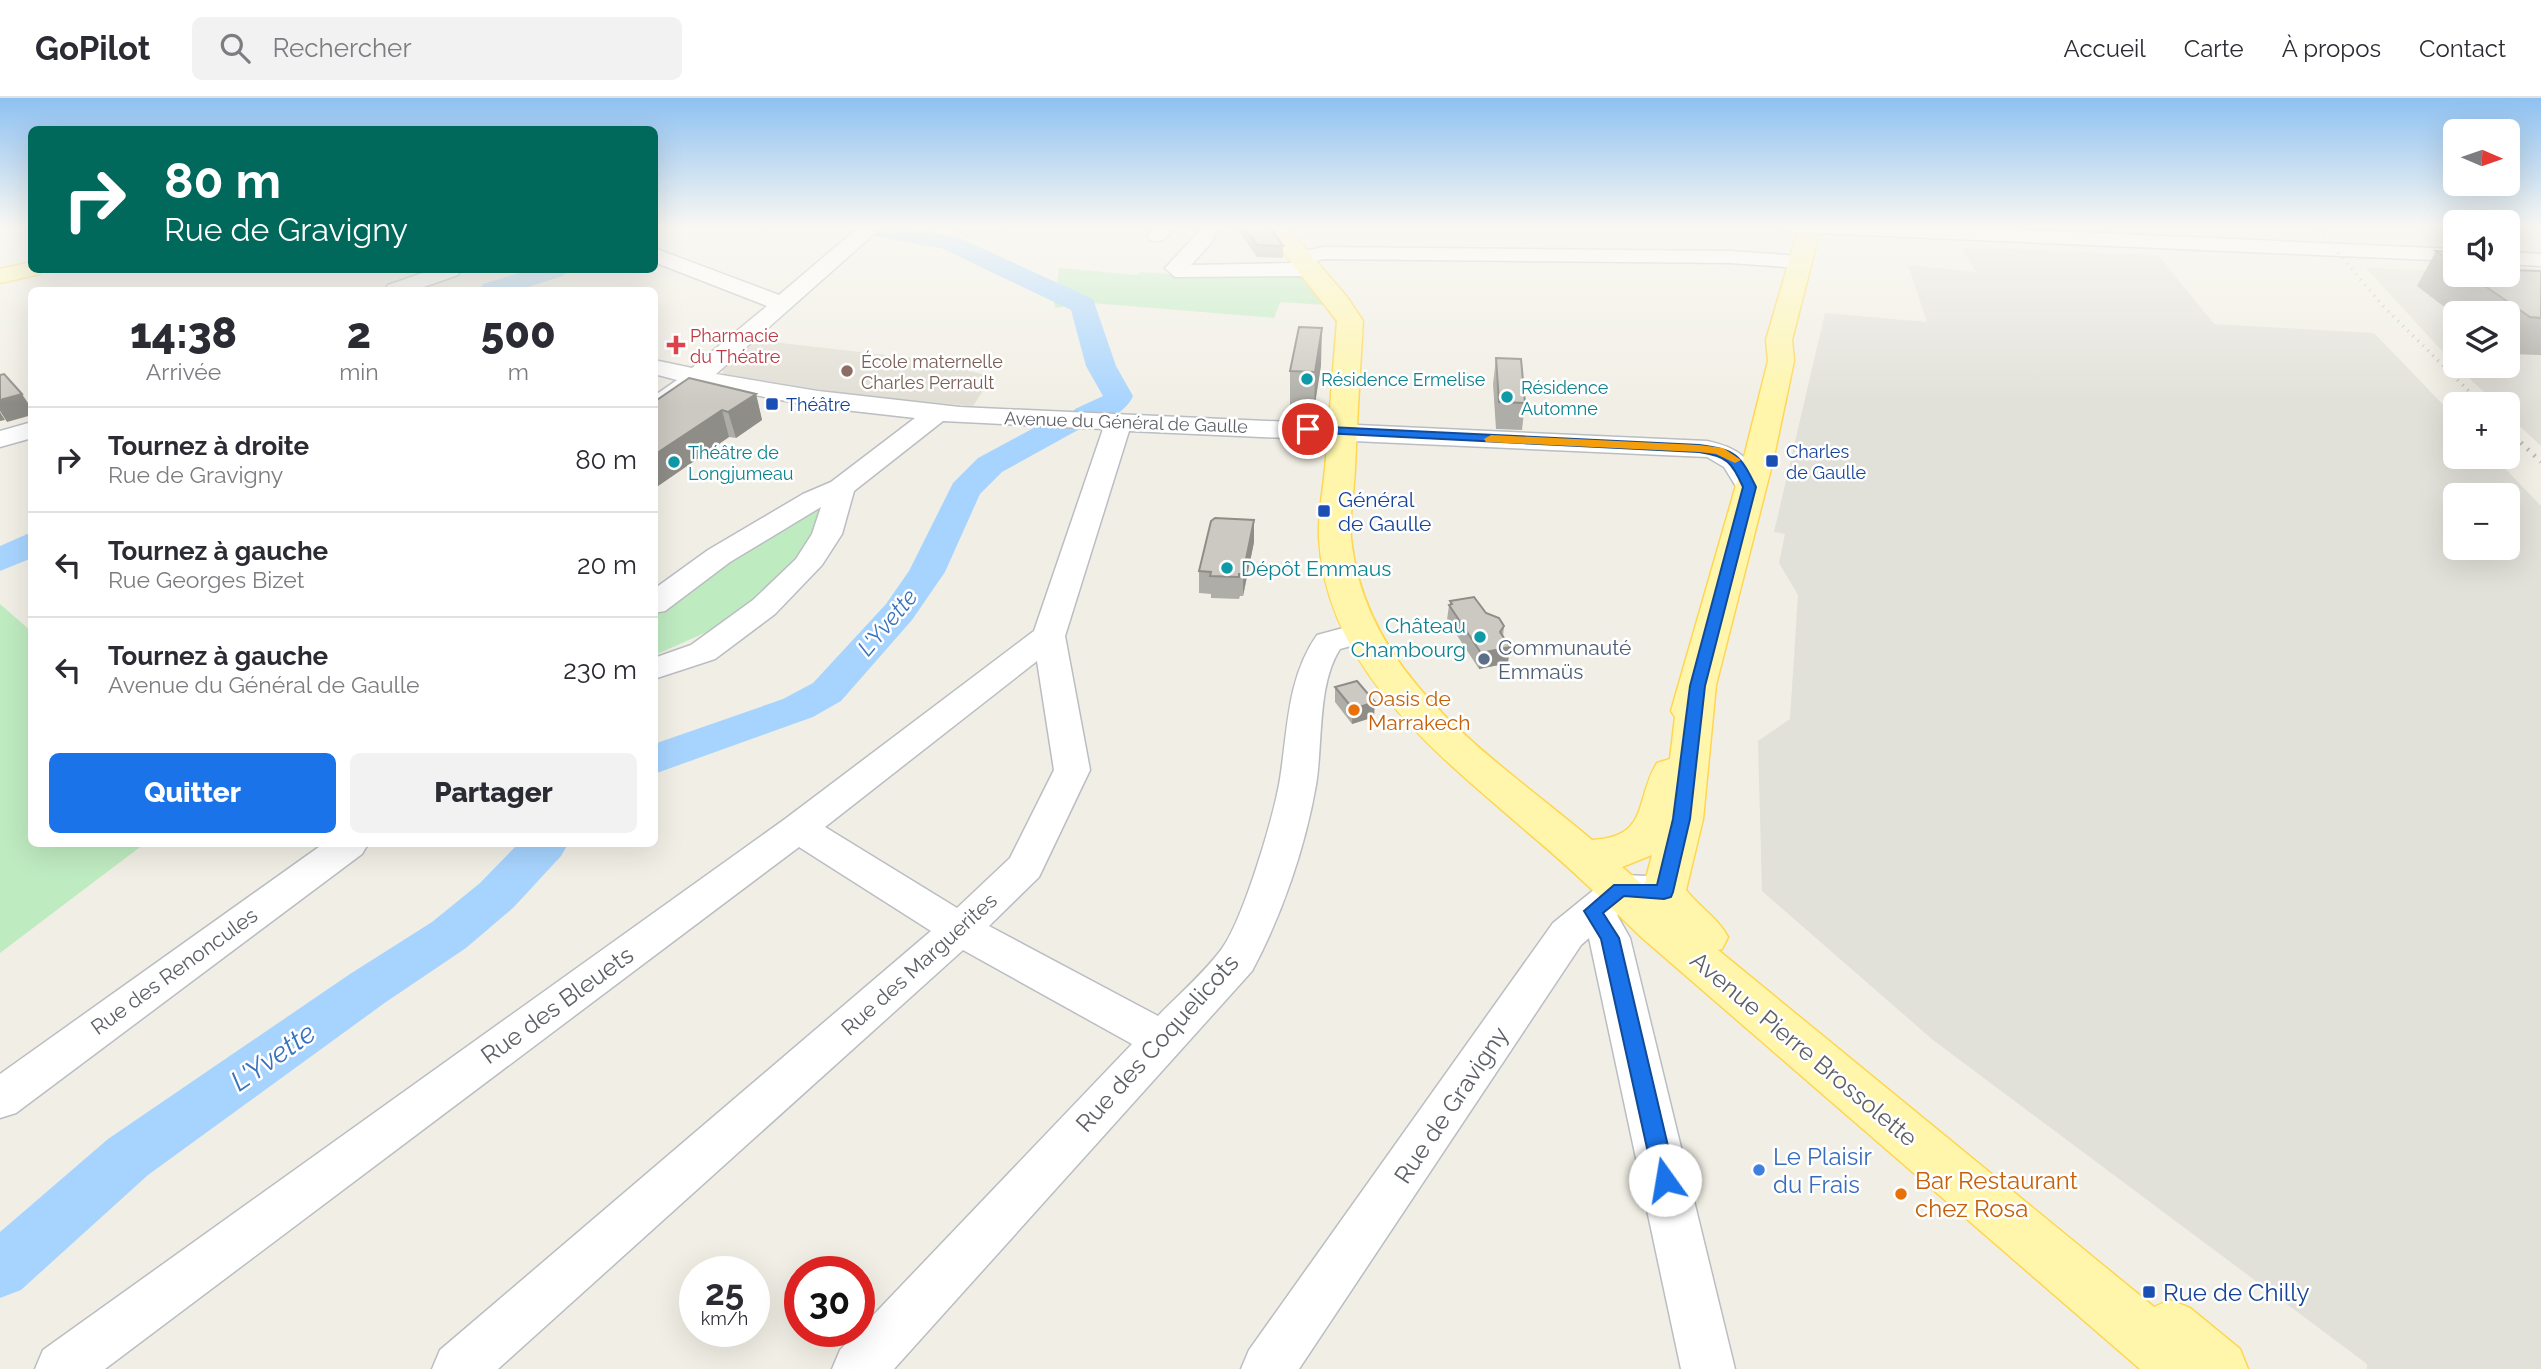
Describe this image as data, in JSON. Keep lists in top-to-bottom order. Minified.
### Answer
{"streets":{"main road":["Avenue Pierre Brossolette"],"street":["Avenue du Général de Gaulle","Rue des Marguerites","Rue des Renoncules","Rue des Bleuets","Rue des Coquelicots","Rue de Gravigny"]},"crossings":[["Avenue du Général de Gaulle","Rue des Marguerites"],["Rue des Marguerites","Rue des Bleuets"],["Avenue Pierre Brossolette","Rue de Gravigny"]],"water":["L'Yvette"],"places":{"health":["Pharmacie du Théatre"],"other":["École maternelle Charles Perrault","Résidence Ermelise","Résidence Automne","Théâtre de Longjumeau","Dépôt Emmaus","Château Chambourg","Communauté Emmaüs","Oasis de Marrakech","Le Plaisir du Frais","Bar Restaurant chez Rosa"],"transit":["Théâtre","Charles de Gaulle","Général de Gaulle","Rue de Chilly"]},"north":"right","page":{"header":"GoPilot","search":"Rechercher","nav":["Accueil","Carte","À propos","Contact"],"map_buttons":["+","−"],"turn":["80 m","Rue de Gravigny"],"eta":["14:38","Arrivée","2","min","500","m"],"list":[{"name":"Tournez à droite","note":"Rue de Gravigny","value":"80 m"},{"name":"Tournez à gauche","note":"Rue Georges Bizet","value":"20 m"},{"name":"Tournez à gauche","note":"Avenue du Général de Gaulle","value":"230 m"}],"buttons":["Quitter","Partager"],"speed":"25 km/h","limit":"30"}}
